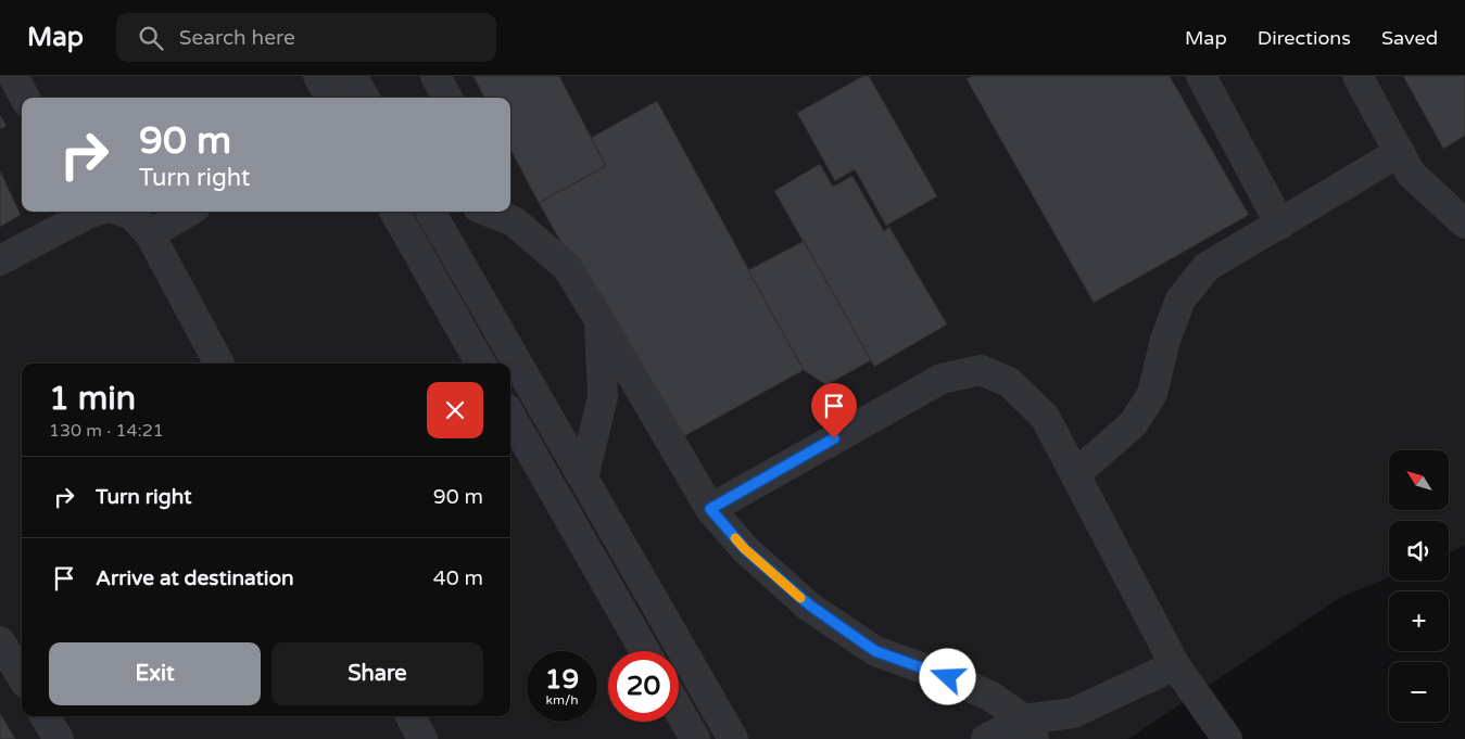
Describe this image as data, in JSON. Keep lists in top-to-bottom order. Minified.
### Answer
{"north":"top left","page":{"header":"Map","search":"Search here","nav":["Map","Directions","Saved"],"turn":["90 m","Turn right"],"heading":["1 min","130 m · 14:21"],"map_buttons":["+","−"],"list":[{"name":"Turn right","value":"90 m"},{"name":"Arrive at destination","value":"40 m"}],"buttons":["Exit","Share"],"speed":"19 km/h","limit":"20"}}
